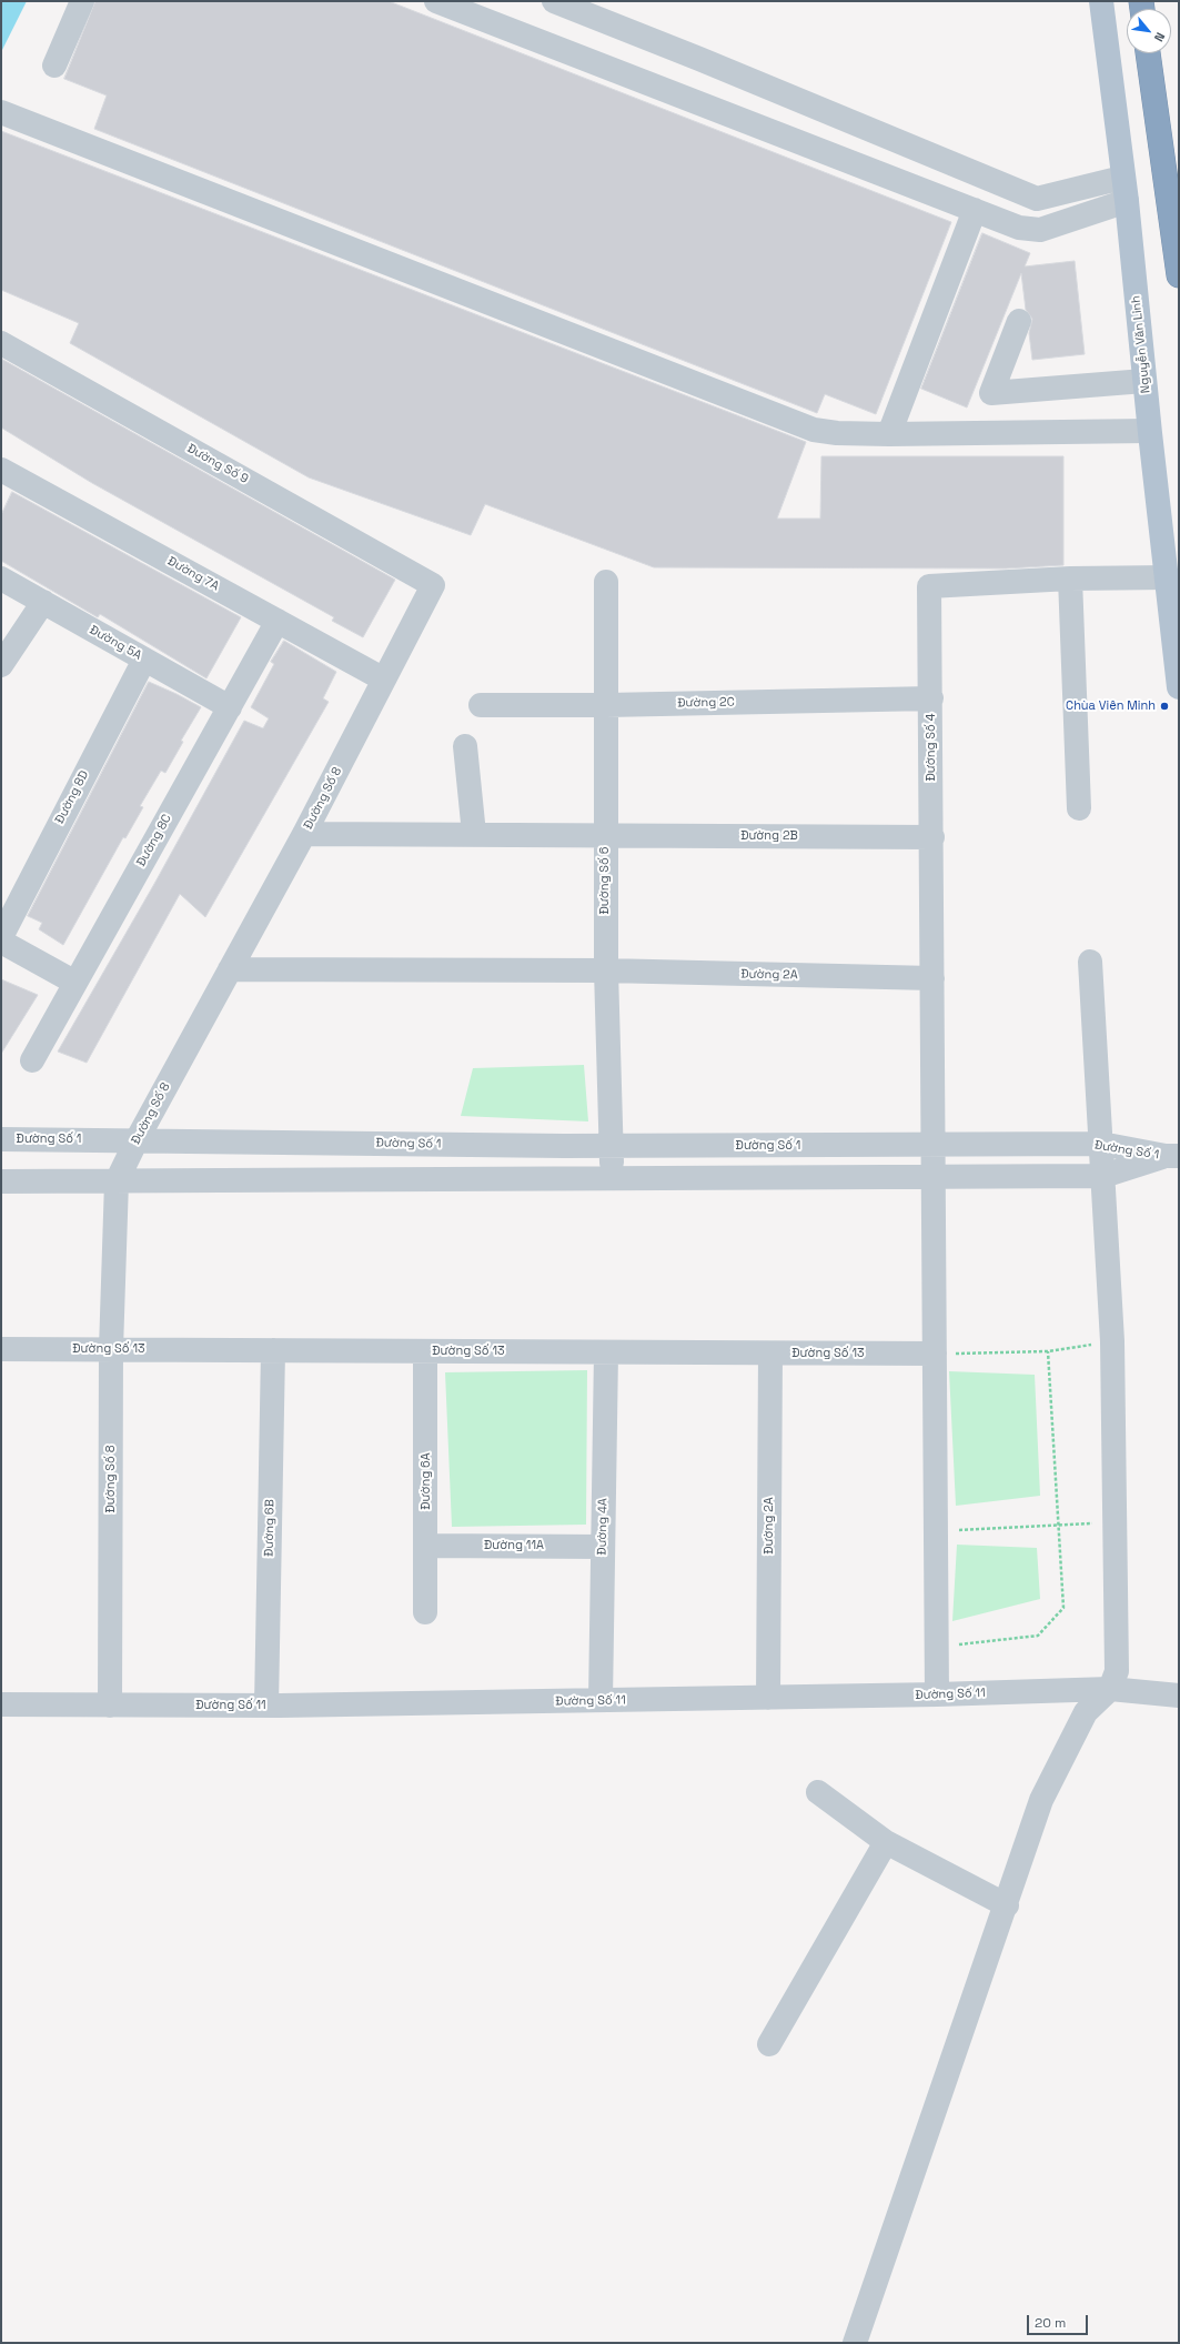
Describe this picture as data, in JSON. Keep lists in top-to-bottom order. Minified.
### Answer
{"streets":{"main road":["Nguyễn Văn Linh"],"street":["Đường Số 9","Đường 7A","Đường 5A","Đường 2C","Đường Số 4","Đường 8D","Đường Số 8","Đường 2B","Đường 8C","Đường Số 6","Đường 2A","Đường Số 1","Đường Số 13","Đường 6A","Đường 4A","Đường 6B","Đường 11A","Đường Số 11"]},"crossings":[["Nguyễn Văn Linh","Đường Số 4"],["Đường Số 9","Đường Số 8"],["Đường 7A","Đường Số 8"],["Đường 7A","Đường 8C"],["Đường 5A","Đường 8D"],["Đường 5A","Đường 8C"],["Đường 2C","Đường Số 4"],["Đường 2C","Đường Số 6"],["Đường Số 4","Đường 2B"],["Đường Số 4","Đường 2A"],["Đường Số 4","Đường Số 1"],["Đường Số 4","Đường Số 13"],["Đường Số 4","Đường Số 11"],["Đường Số 8","Đường 2B"],["Đường Số 8","Đường 2A"],["Đường Số 8","Đường Số 1"],["Đường Số 8","Đường Số 13"],["Đường Số 8","Đường Số 11"],["Đường 2B","Đường Số 6"],["Đường Số 6","Đường 2A"],["Đường Số 6","Đường Số 1"],["Đường 2A","Đường Số 13"],["Đường 2A","Đường Số 11"],["Đường Số 13","Đường 6A"],["Đường Số 13","Đường 4A"],["Đường Số 13","Đường 6B"],["Đường 6A","Đường 11A"],["Đường 4A","Đường 11A"],["Đường 4A","Đường Số 11"],["Đường 6B","Đường Số 11"]],"places":["Chùa Viên Minh"],"scale_bar":"20 m","north":"bottom right"}
